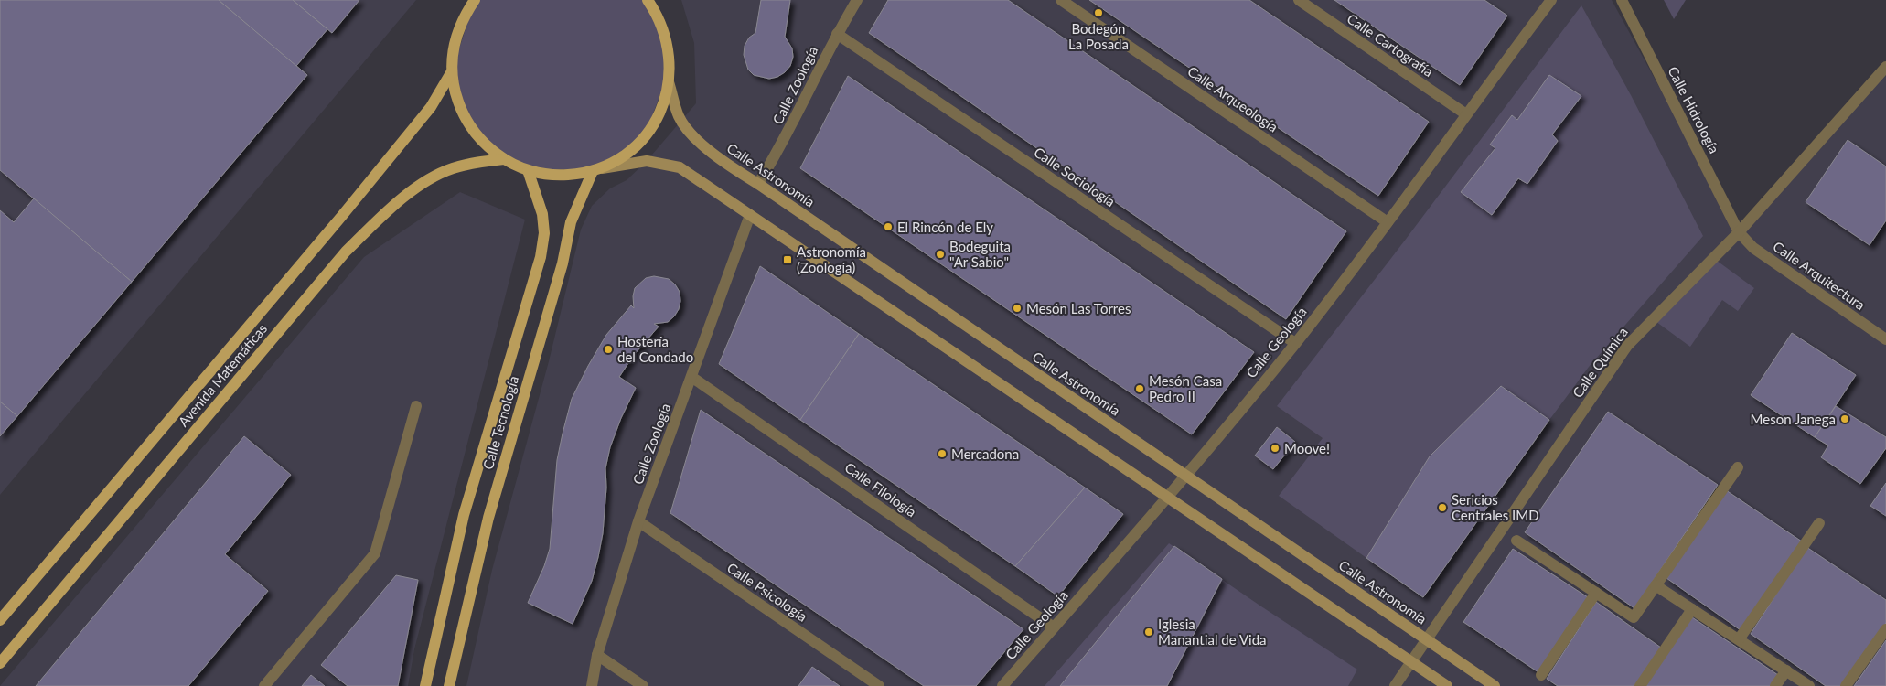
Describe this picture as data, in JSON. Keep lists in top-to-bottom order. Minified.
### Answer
{"streets":{"main road":["Avenida Matemáticas","Calle Tecnología"],"street":["Calle Cartografía","Calle Zoología","Calle Arqueología","Calle Hidrología","Calle Astronomía","Calle Sociología","Calle Arquitectura","Calle Geología","Calle Química","Calle Filología","Calle Psicología"]},"crossings":[["Calle Cartografía","Calle Geología"],["Calle Zoología","Calle Astronomía"],["Calle Zoología","Calle Sociología"],["Calle Zoología","Calle Filología"],["Calle Zoología","Calle Psicología"],["Calle Arqueología","Calle Geología"],["Calle Hidrología","Calle Arquitectura"],["Calle Hidrología","Calle Química"],["Calle Astronomía","Calle Geología"],["Calle Astronomía","Calle Química"],["Calle Sociología","Calle Geología"],["Calle Arquitectura","Calle Química"],["Calle Geología","Calle Filología"]],"places":{"other":["Bodegón La Posada","El Rincón de Ely","Bodeguita \"Ar Sabio\"","Mesón Las Torres","Hostería del Condado","Mesón Casa Pedro II","Meson Janega","Moove!","Mercadona","Sericios Centrales IMD","Iglesia Manantial de Vida"],"transit":["Astronomía (Zoología)"]}}
